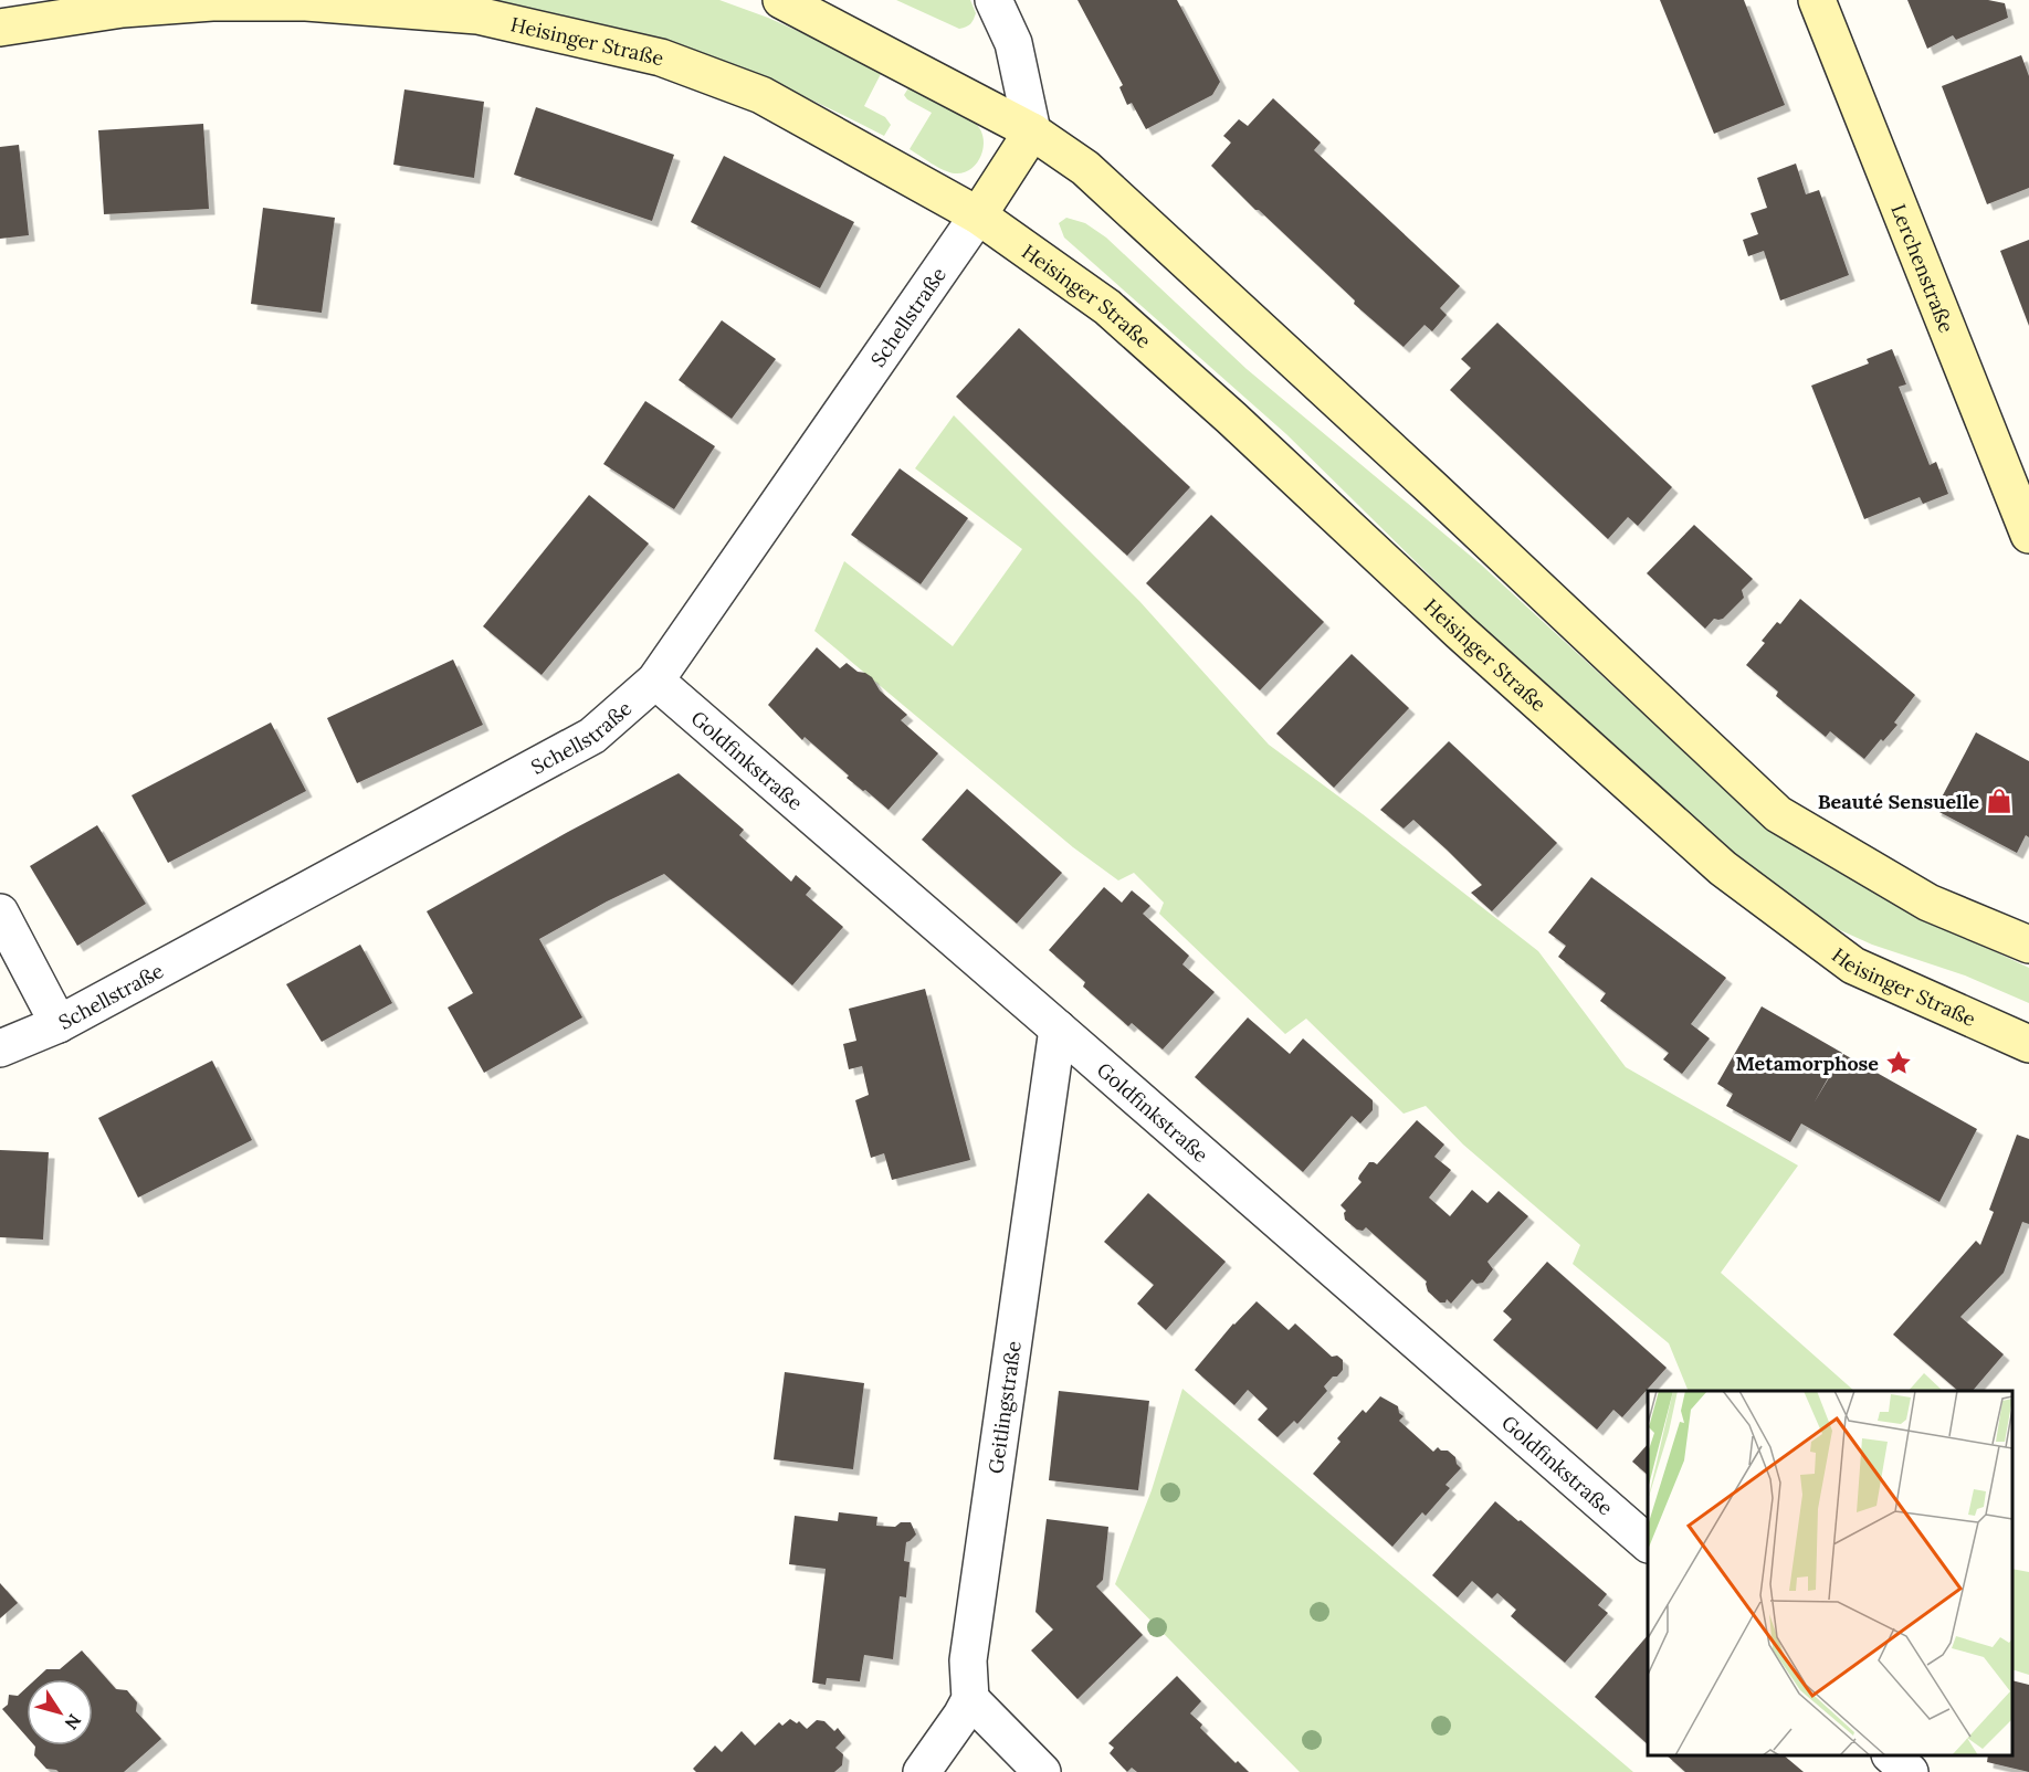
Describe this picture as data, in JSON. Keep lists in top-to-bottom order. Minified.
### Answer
{"streets":{"main road":["Heisinger Straße","Lerchenstraße"],"street":["Schellstraße","Goldfinkstraße","Geitlingstraße"]},"crossings":[["Heisinger Straße","Schellstraße"],["Schellstraße","Goldfinkstraße"],["Goldfinkstraße","Geitlingstraße"]],"places":{"shop":["Beauté Sensuelle"],"place":["Metamorphose"]},"north":"bottom right"}
